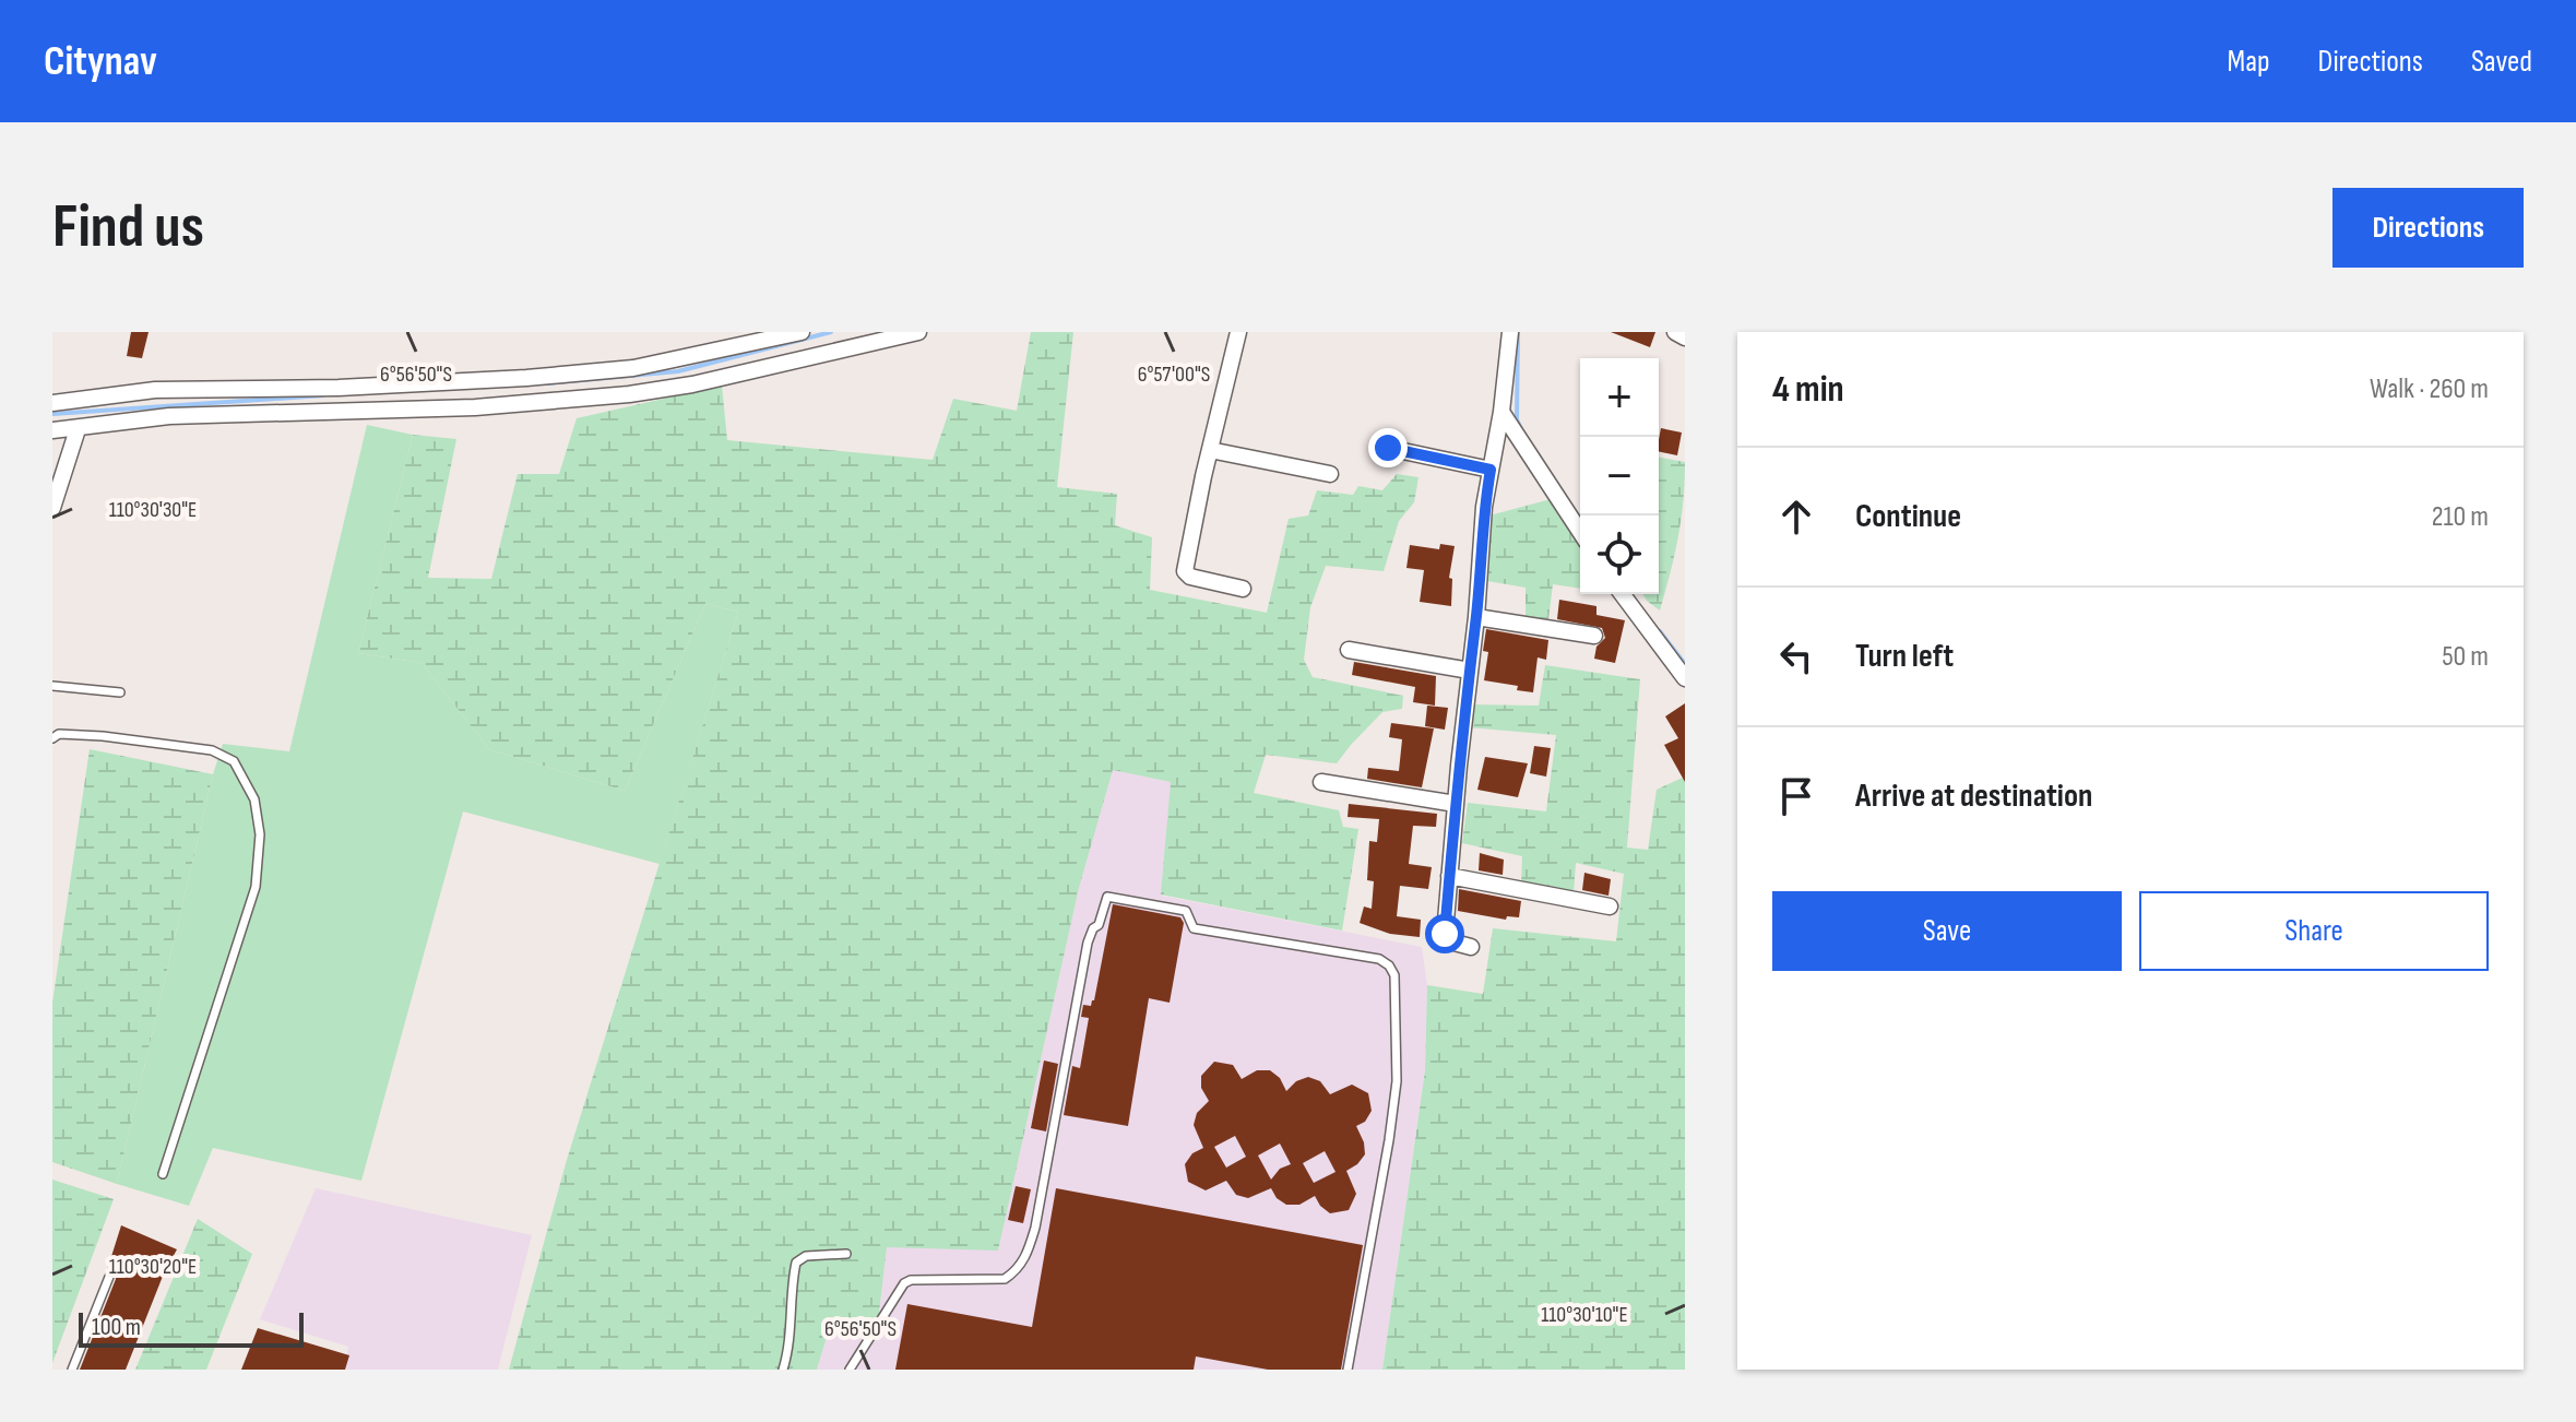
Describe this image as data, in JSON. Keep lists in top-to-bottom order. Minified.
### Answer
{"scale_bar":"100 m","page":{"header":"Citynav","nav":["Map","Directions","Saved"],"buttons":["Directions",["Save","Share"]],"title":"Find us","heading":["4 min","Walk · 260 m"],"map_buttons":["+","−"],"list":[["Continue","210 m"],["Turn left","50 m"],"Arrive at destination"],"scale":"100 m"},"coordinates":["6°56'50\"S","6°57'00\"S","110°30'30\"E","110°30'20\"E","110°30'10\"E"]}
